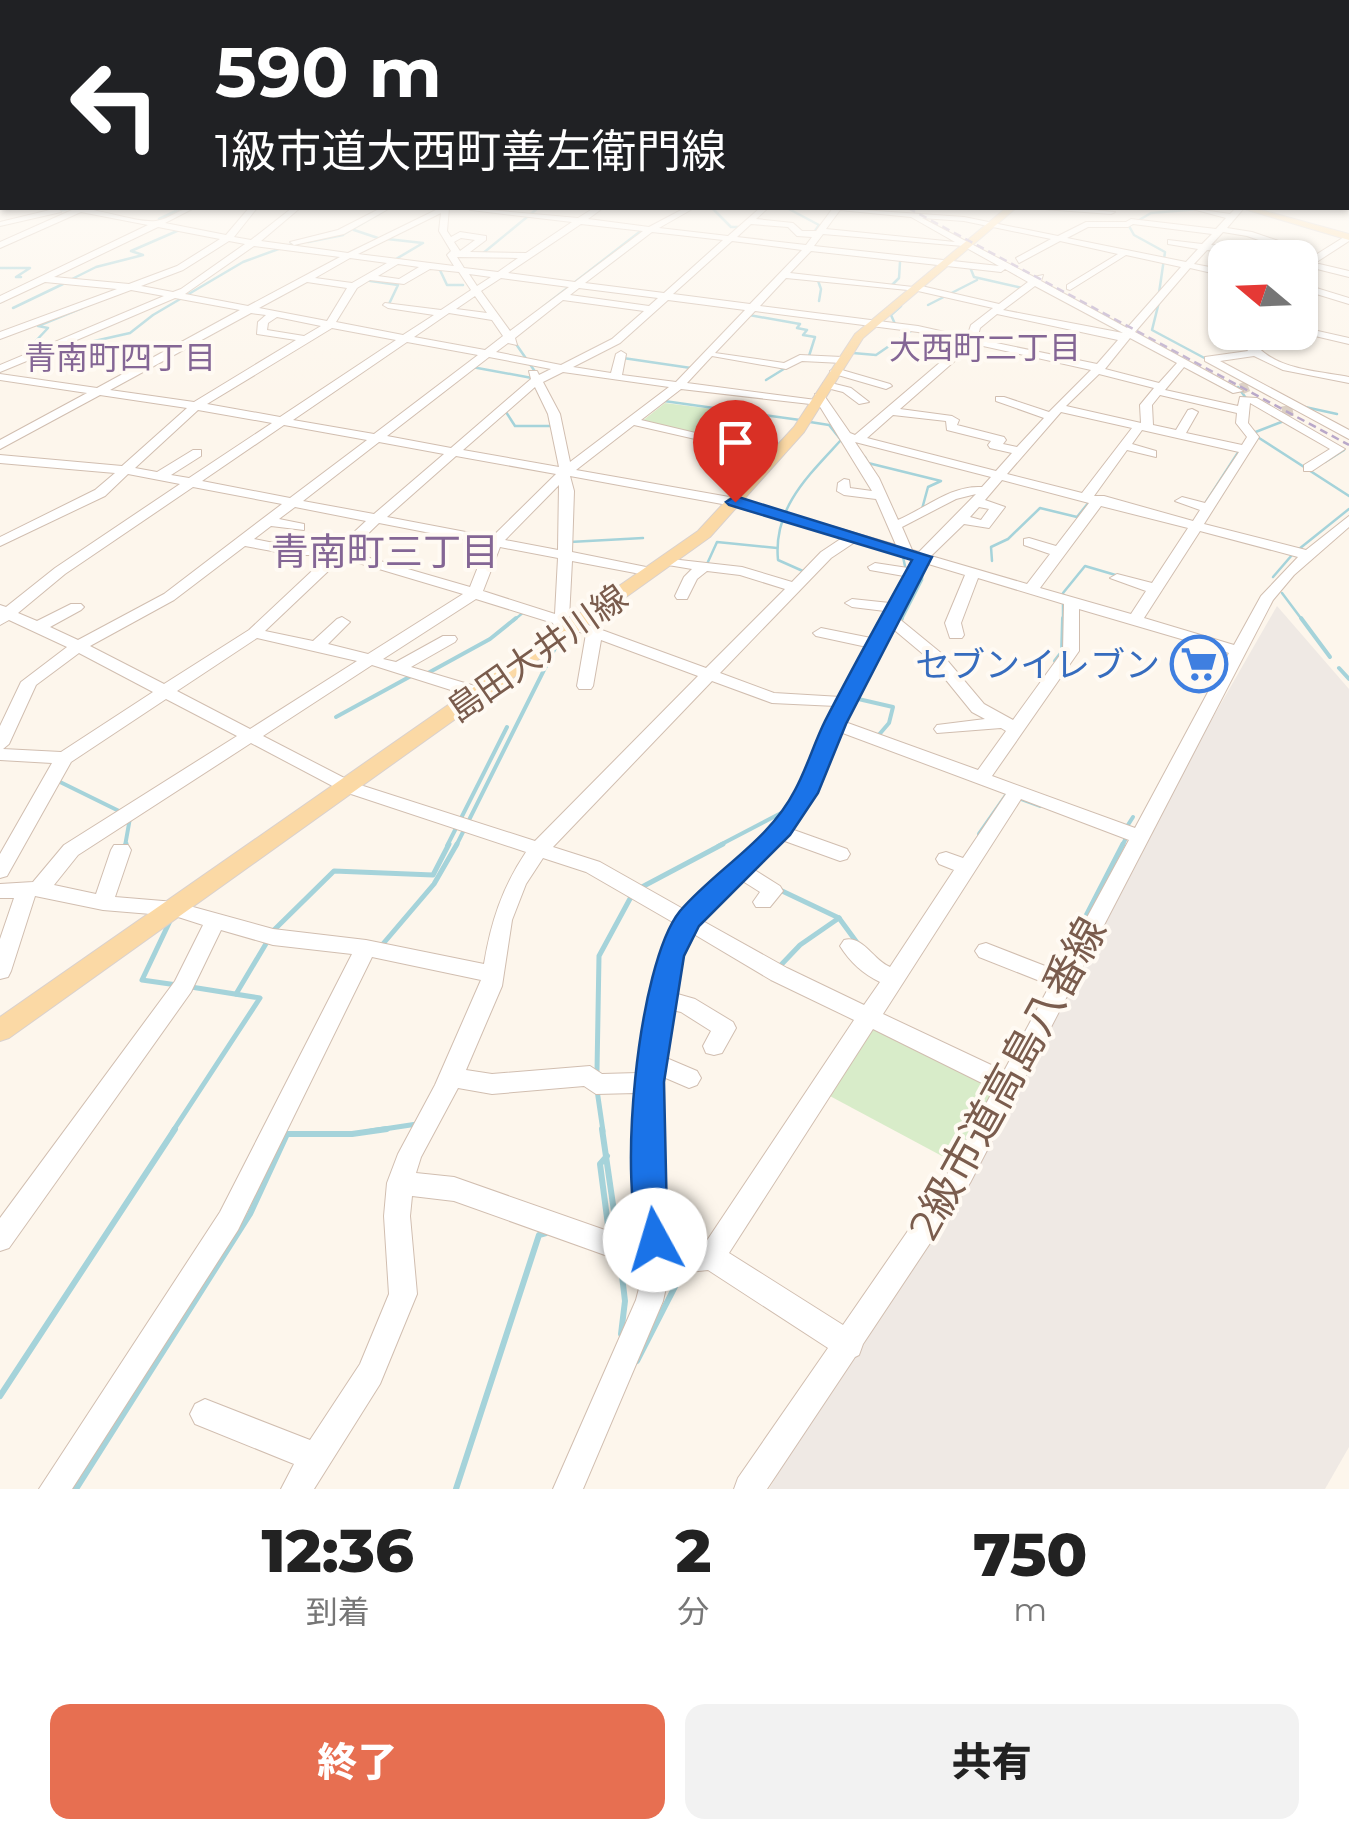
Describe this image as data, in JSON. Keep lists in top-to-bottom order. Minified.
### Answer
{"streets":{"main road":["島田大井川線"],"street":["2級市道高島八番線"]},"districts":["大西町二丁目","青南町四丁目","青南町三丁目"],"places":{"supermarket":["セブンイレブン"]},"north":"left","page":{"turn":["590 m","1級市道大西町善左衛門線"],"eta":["12:36","到着","2","分","750","m"],"buttons":["終了","共有"]}}
